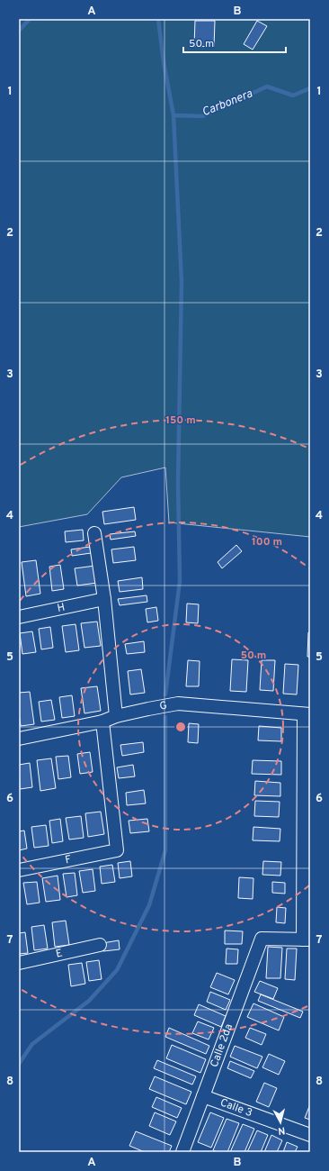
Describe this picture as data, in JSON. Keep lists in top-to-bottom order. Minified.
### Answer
{"streets":{"street":["H","G","F","E","Calle 2da","Calle 3"]},"crossings":[["G","F"],["Calle 2da","Calle 3"]],"water":["Carbonera"],"scale_bar":"50 m","north":"bottom","grid":{"columns":["A","B"],"rows":["1","2","3","4","5","6","7","8"]},"rings":["150 m","100 m","50 m"]}
